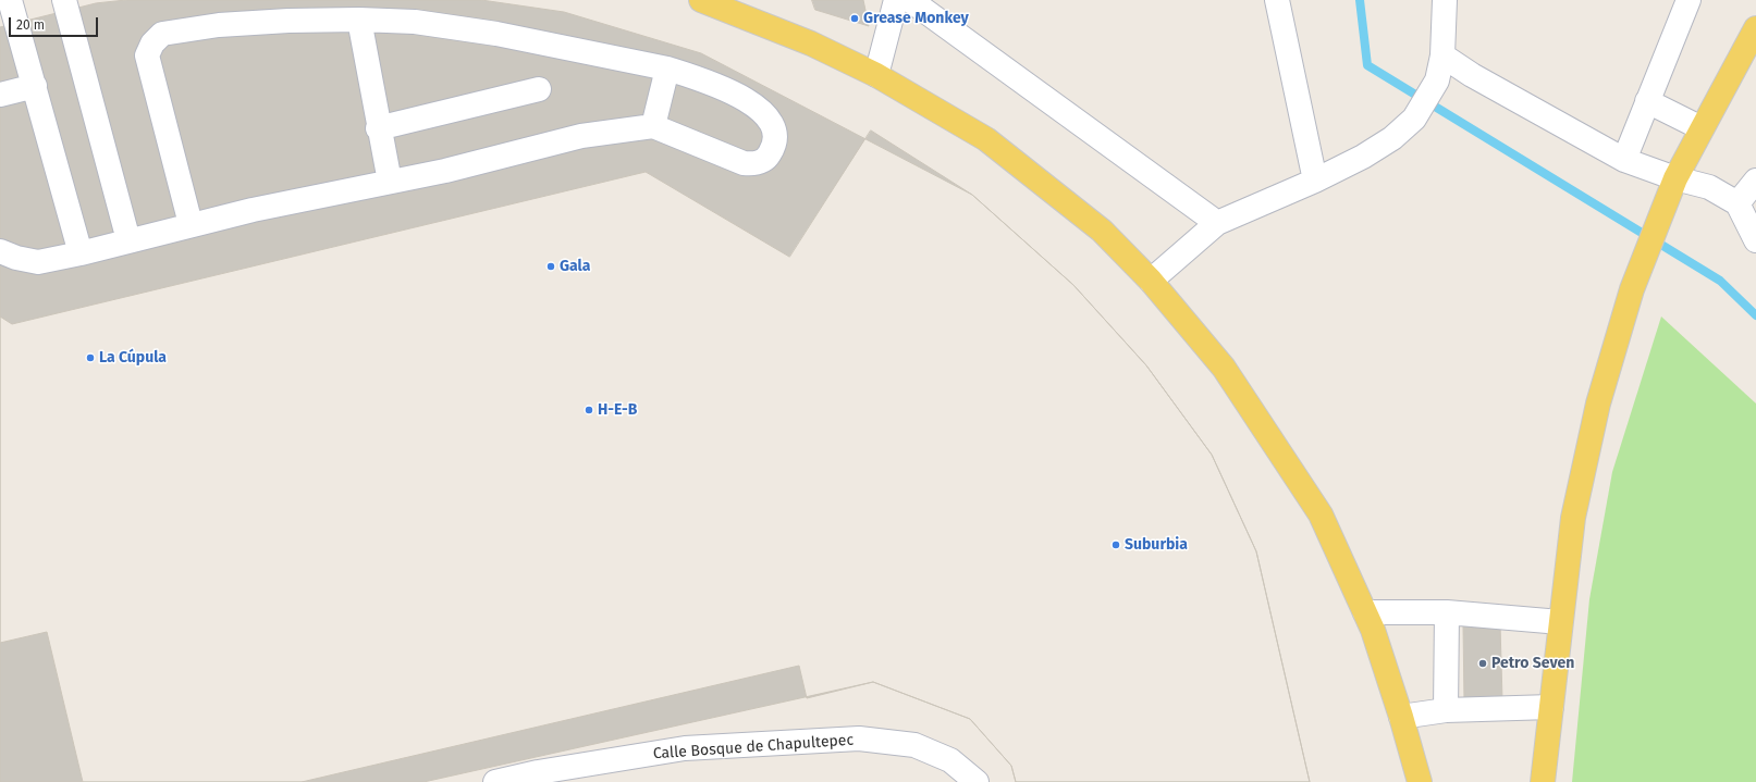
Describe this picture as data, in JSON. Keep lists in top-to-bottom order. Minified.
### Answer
{"streets":{"street":["Calle Bosque de Chapultepec"]},"places":["Grease Monkey","Gala","La Cúpula","H-E-B","Suburbia","Petro Seven"],"scale_bar":"20 m"}
